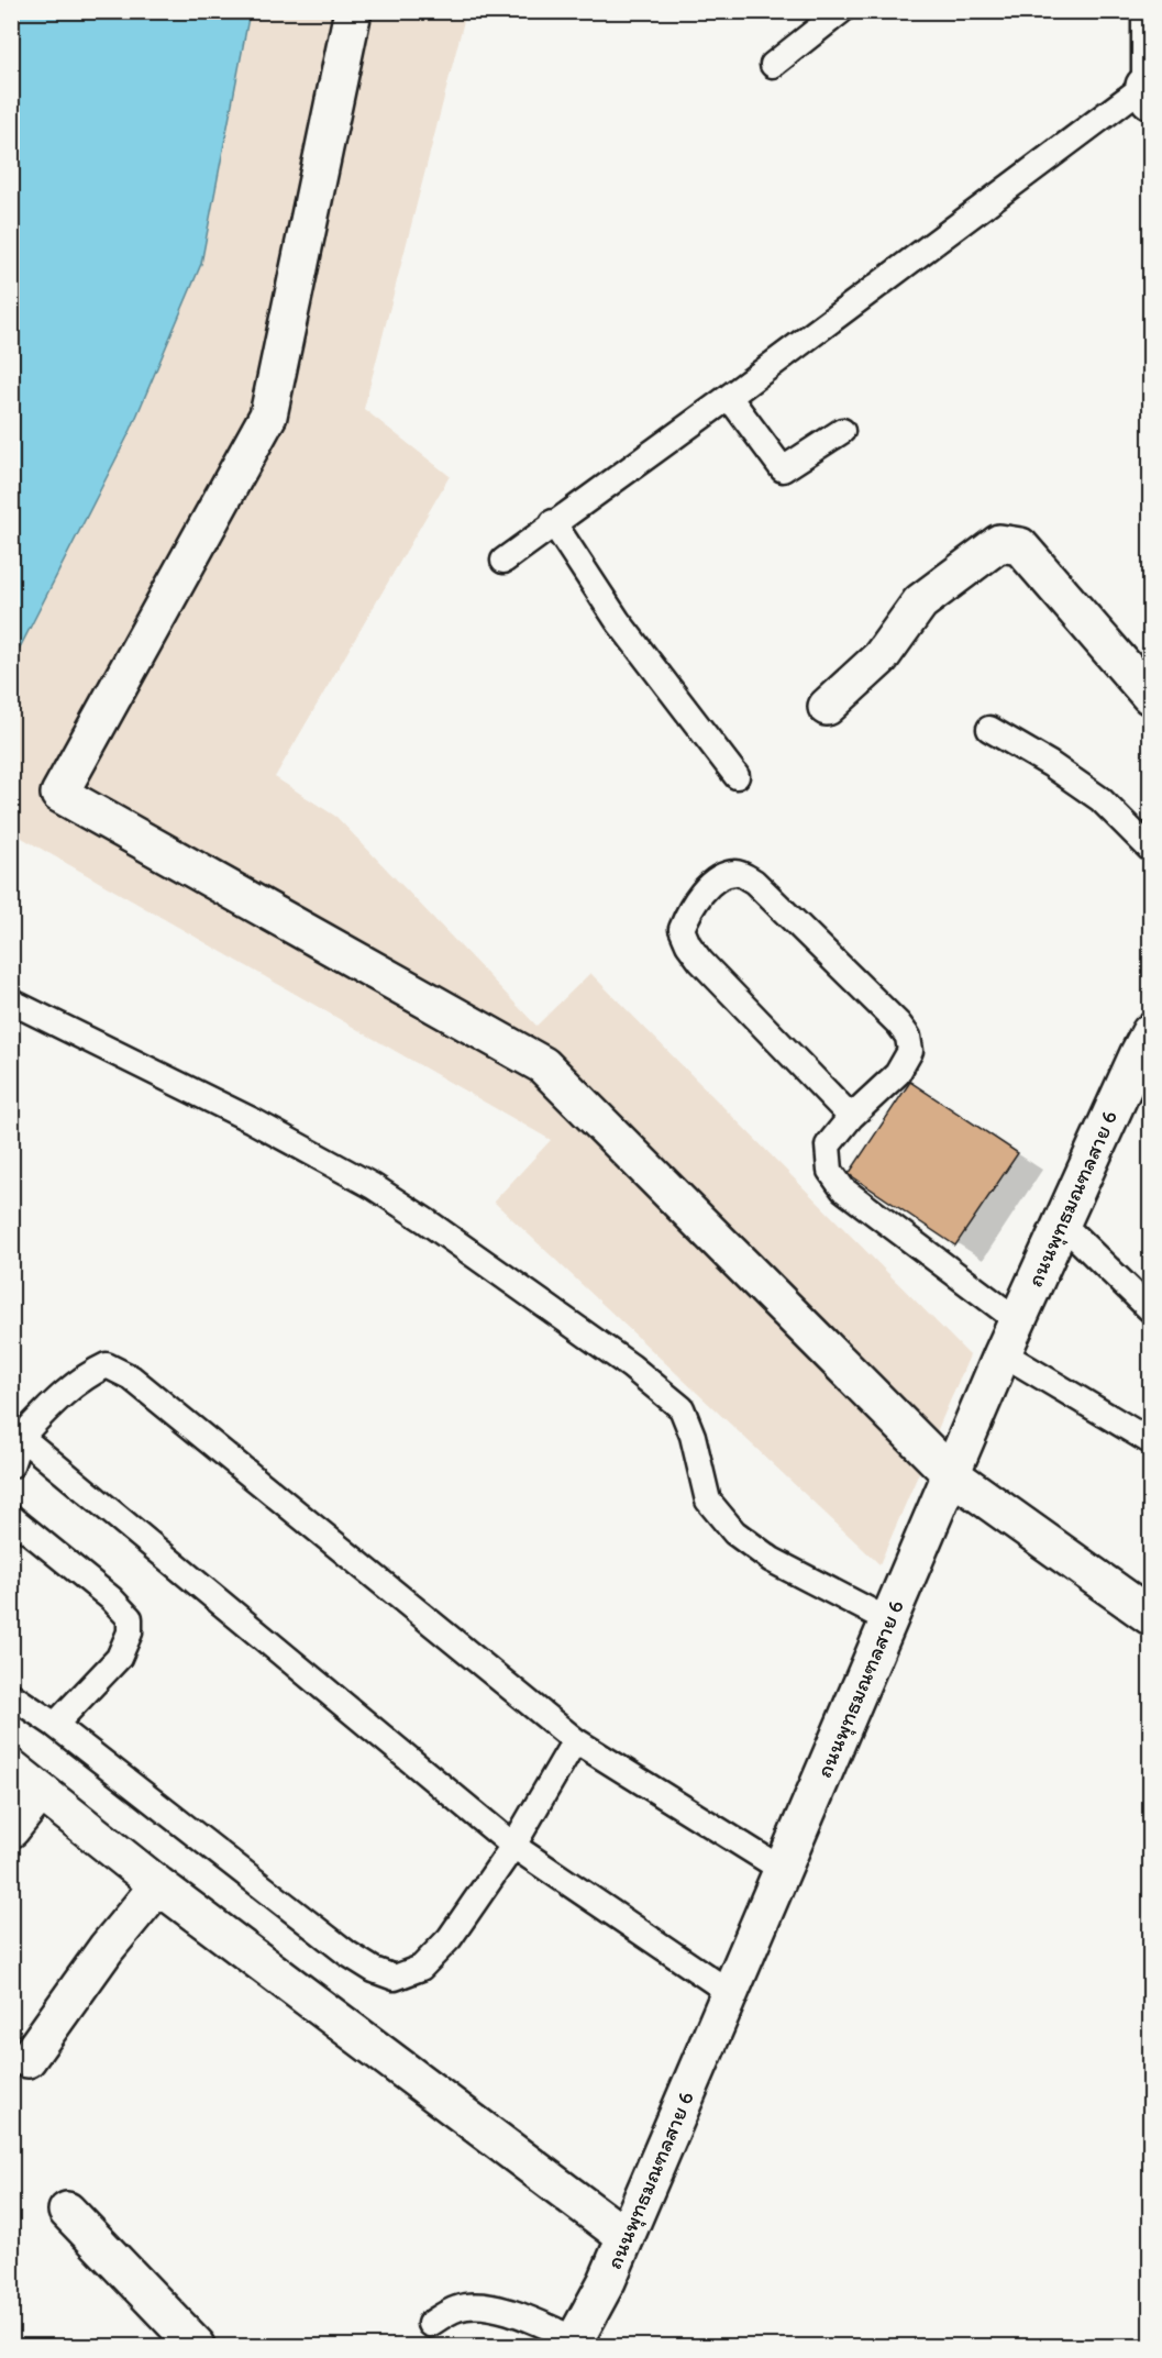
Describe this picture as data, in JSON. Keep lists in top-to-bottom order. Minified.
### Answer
{"streets":{"street":["ถนนพุทธมณฑลสาย 6"]}}
